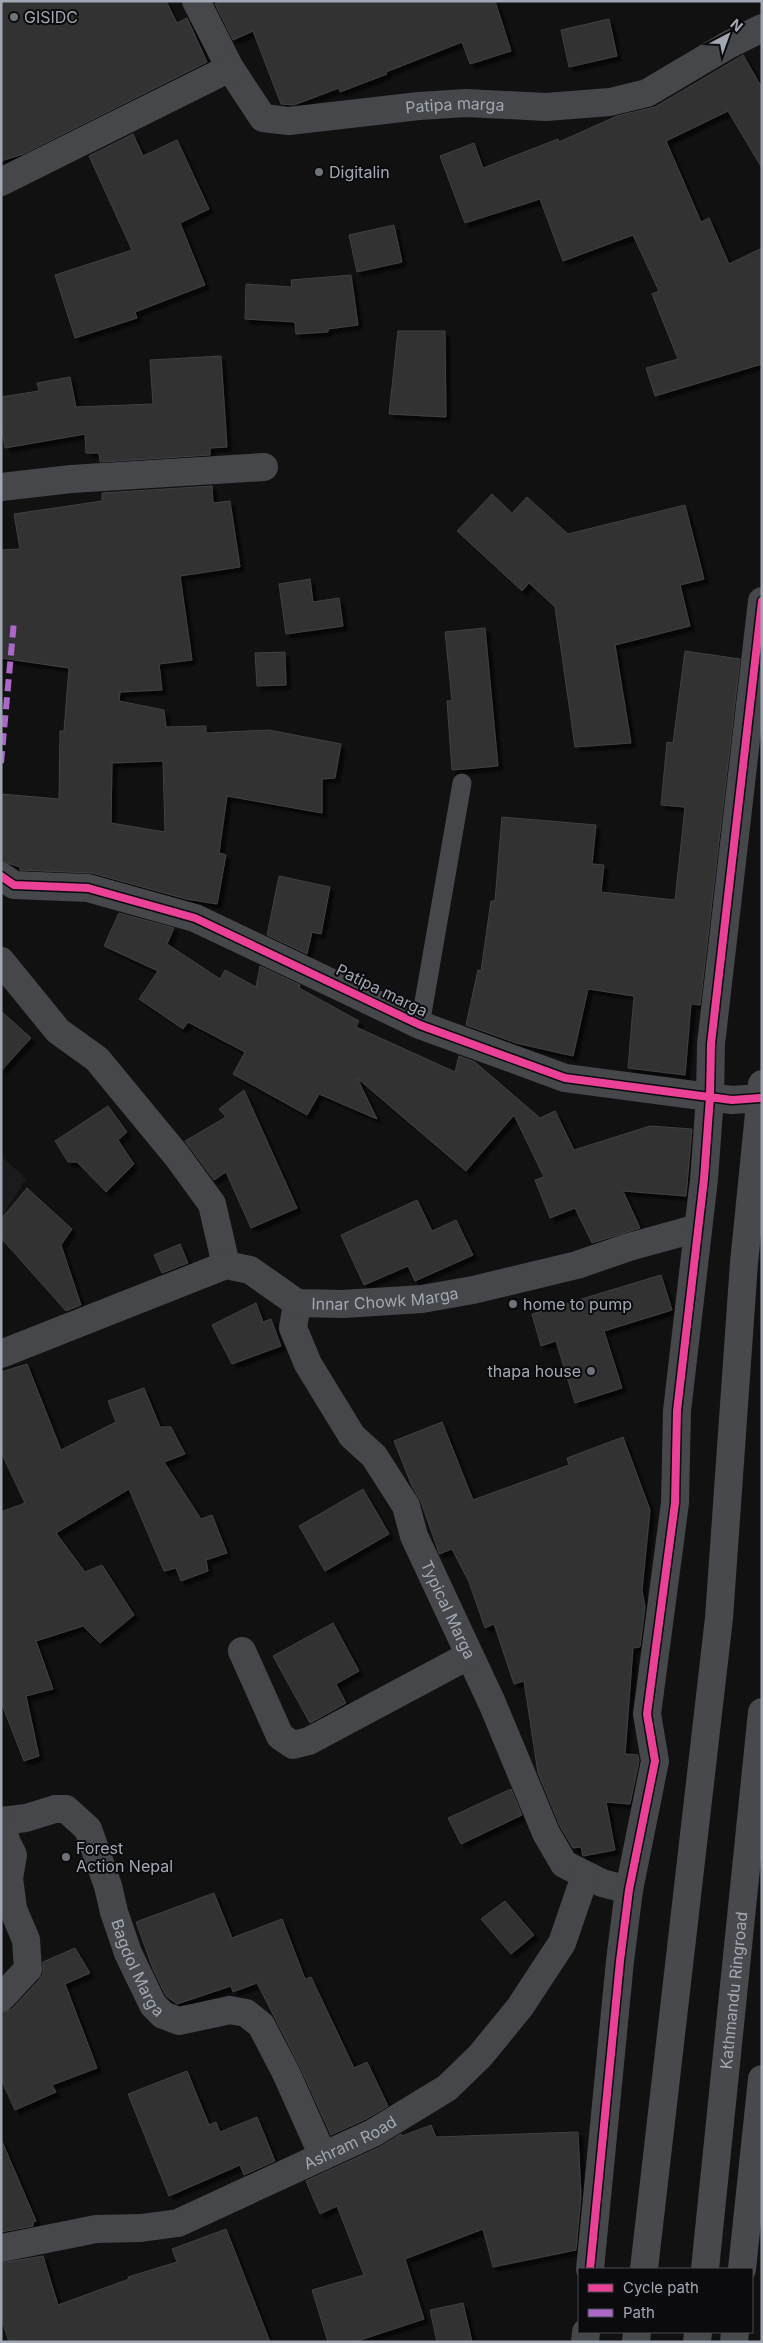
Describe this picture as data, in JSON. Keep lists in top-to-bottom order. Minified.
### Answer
{"streets":{"highway":["Kathmandu Ringroad"],"street":["Patipa marga","Innar Chowk Marga","Typical Marga","Bagdol Marga","Ashram Road"]},"crossings":[["Innar Chowk Marga","Typical Marga"],["Typical Marga","Ashram Road"],["Bagdol Marga","Ashram Road"]],"places":["GISIDC","Digitalin","home to pump","thapa house","Forest Action Nepal"],"legend":["Cycle path","Path"],"north":"top right"}
